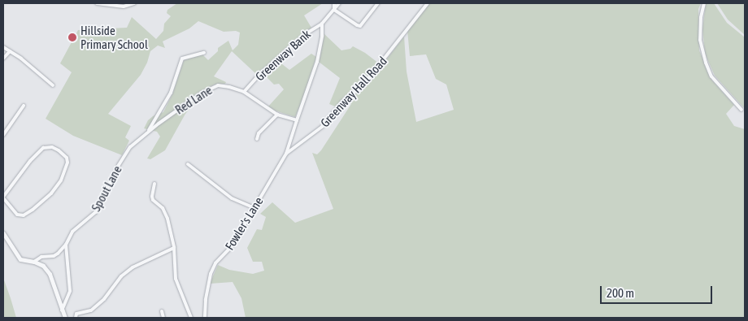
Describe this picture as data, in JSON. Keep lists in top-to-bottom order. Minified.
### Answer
{"streets":{"street":["Greenway Bank","Greenway Hall Road","Red Lane","Spout Lane","Fowler's Lane"]},"crossings":[["Greenway Bank","Greenway Hall Road"],["Greenway Bank","Red Lane"],["Greenway Bank","Fowler's Lane"],["Greenway Hall Road","Fowler's Lane"],["Red Lane","Spout Lane"]],"places":["Hillside Primary School"],"scale_bar":"200 m"}
